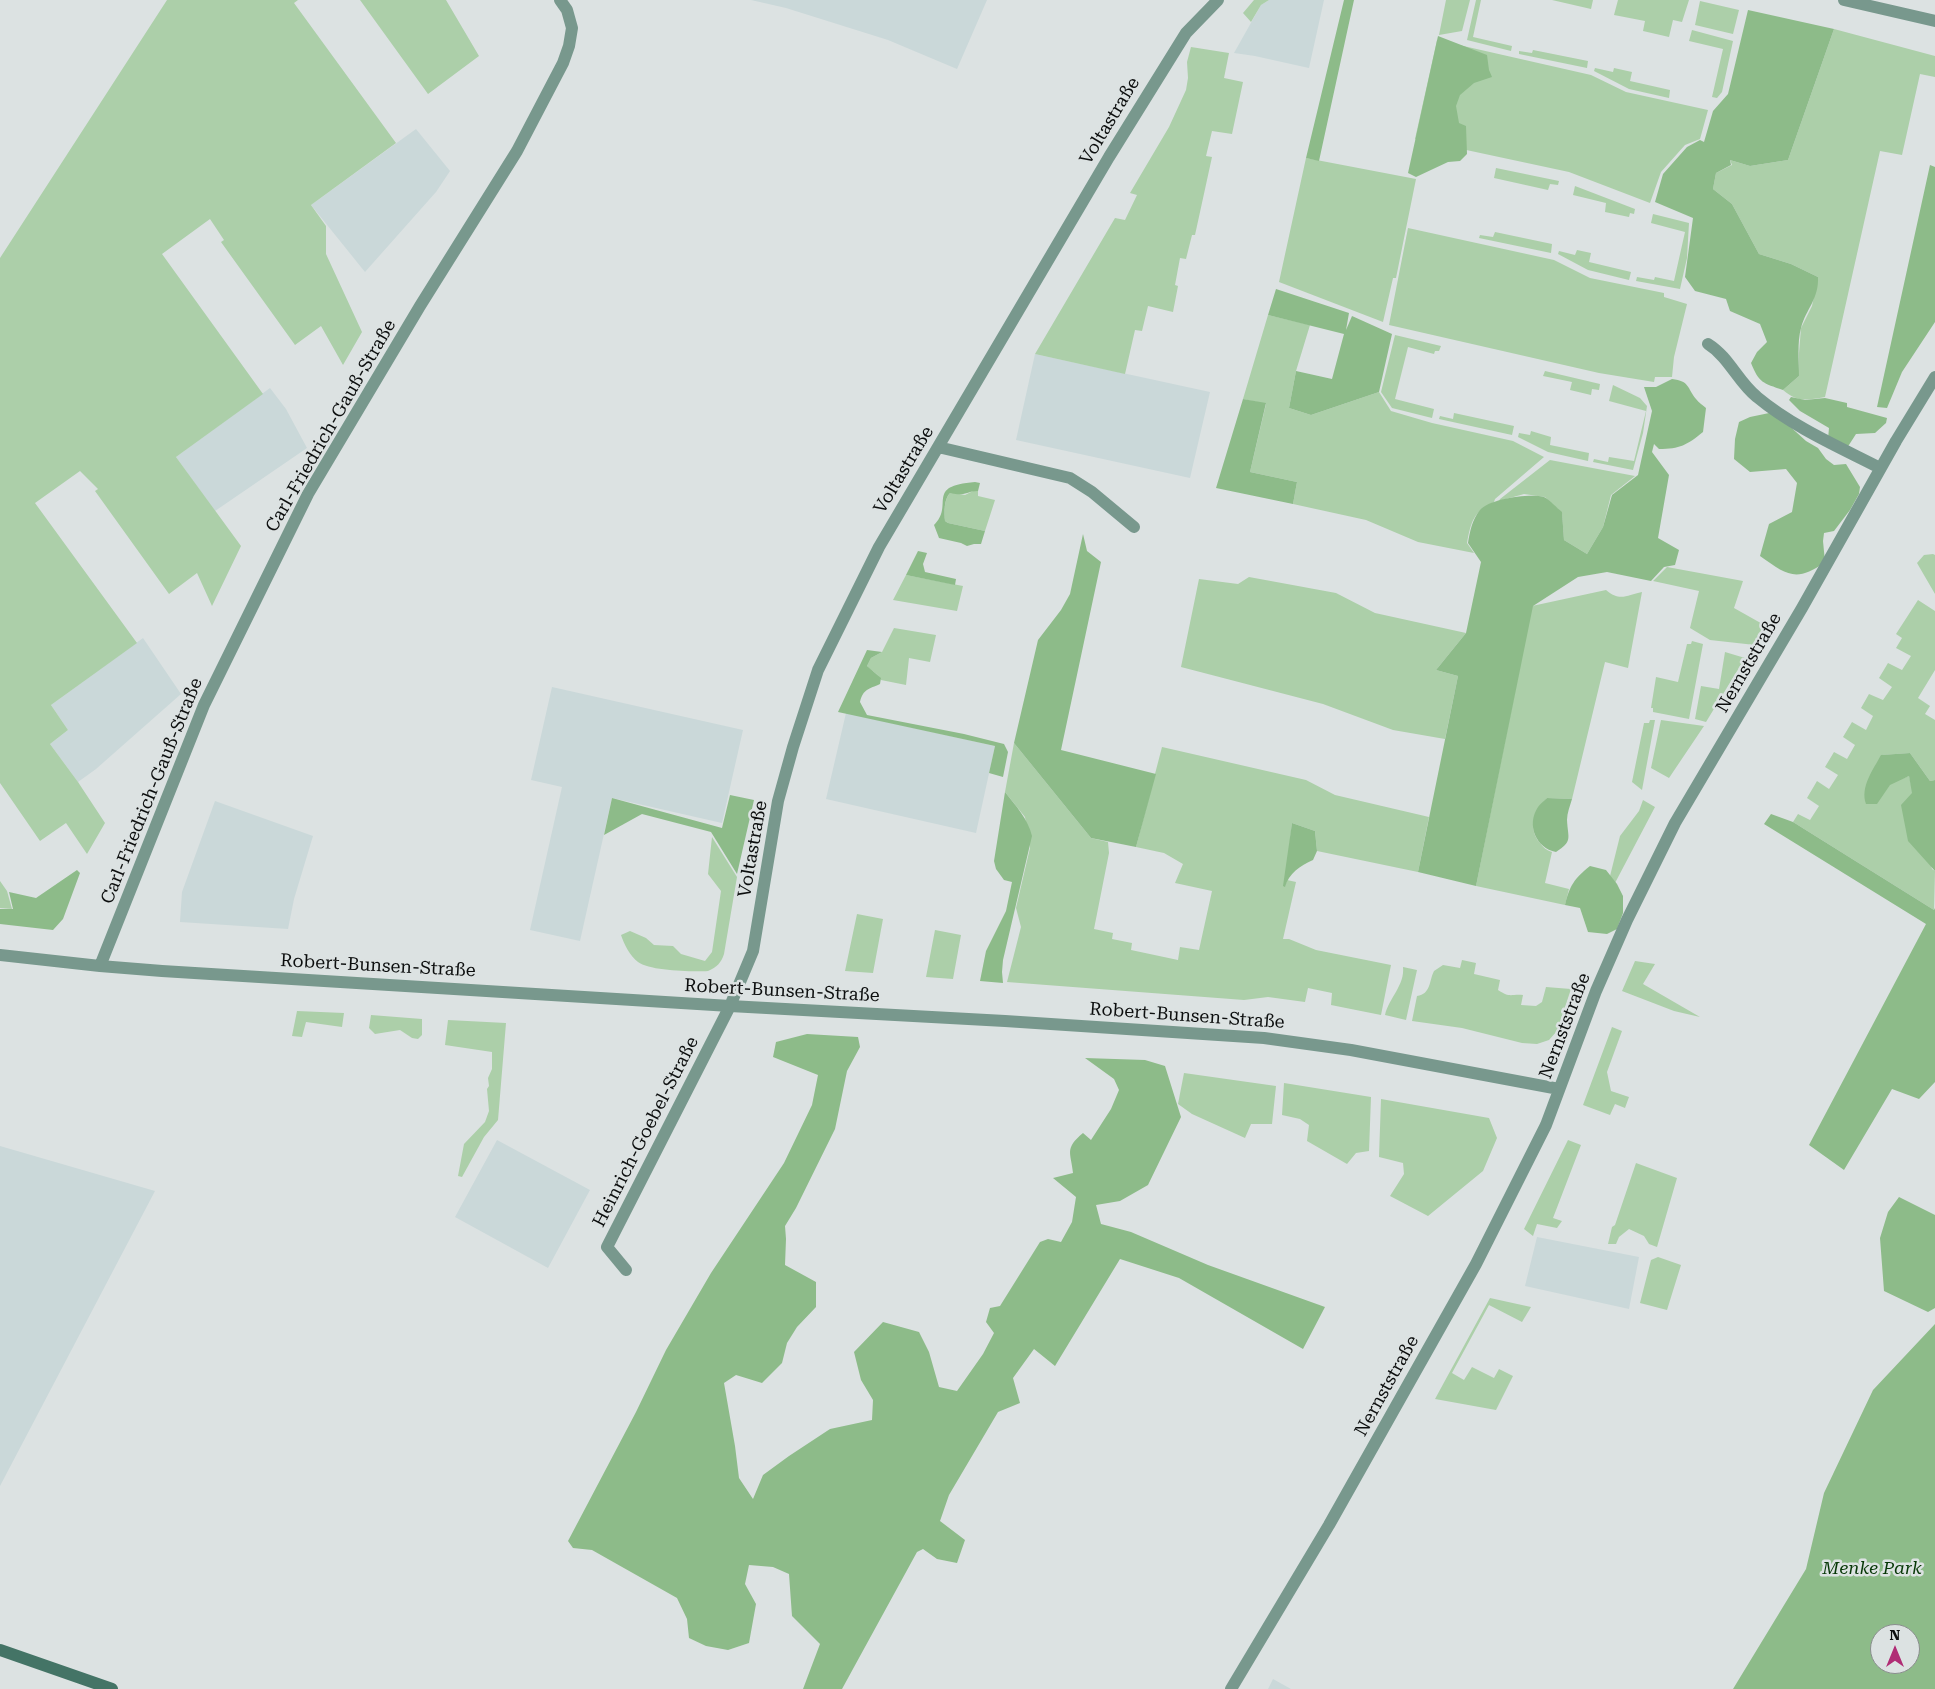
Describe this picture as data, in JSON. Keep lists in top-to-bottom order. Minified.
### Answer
{"streets":{"street":["Voltastraße","Carl-Friedrich-Gauß-Straße","Nernststraße","Robert-Bunsen-Straße","Heinrich-Goebel-Straße"]},"crossings":[["Voltastraße","Robert-Bunsen-Straße"],["Voltastraße","Heinrich-Goebel-Straße"],["Carl-Friedrich-Gauß-Straße","Robert-Bunsen-Straße"],["Nernststraße","Robert-Bunsen-Straße"],["Robert-Bunsen-Straße","Heinrich-Goebel-Straße"]],"parks":["Menke Park"],"north":"top"}
